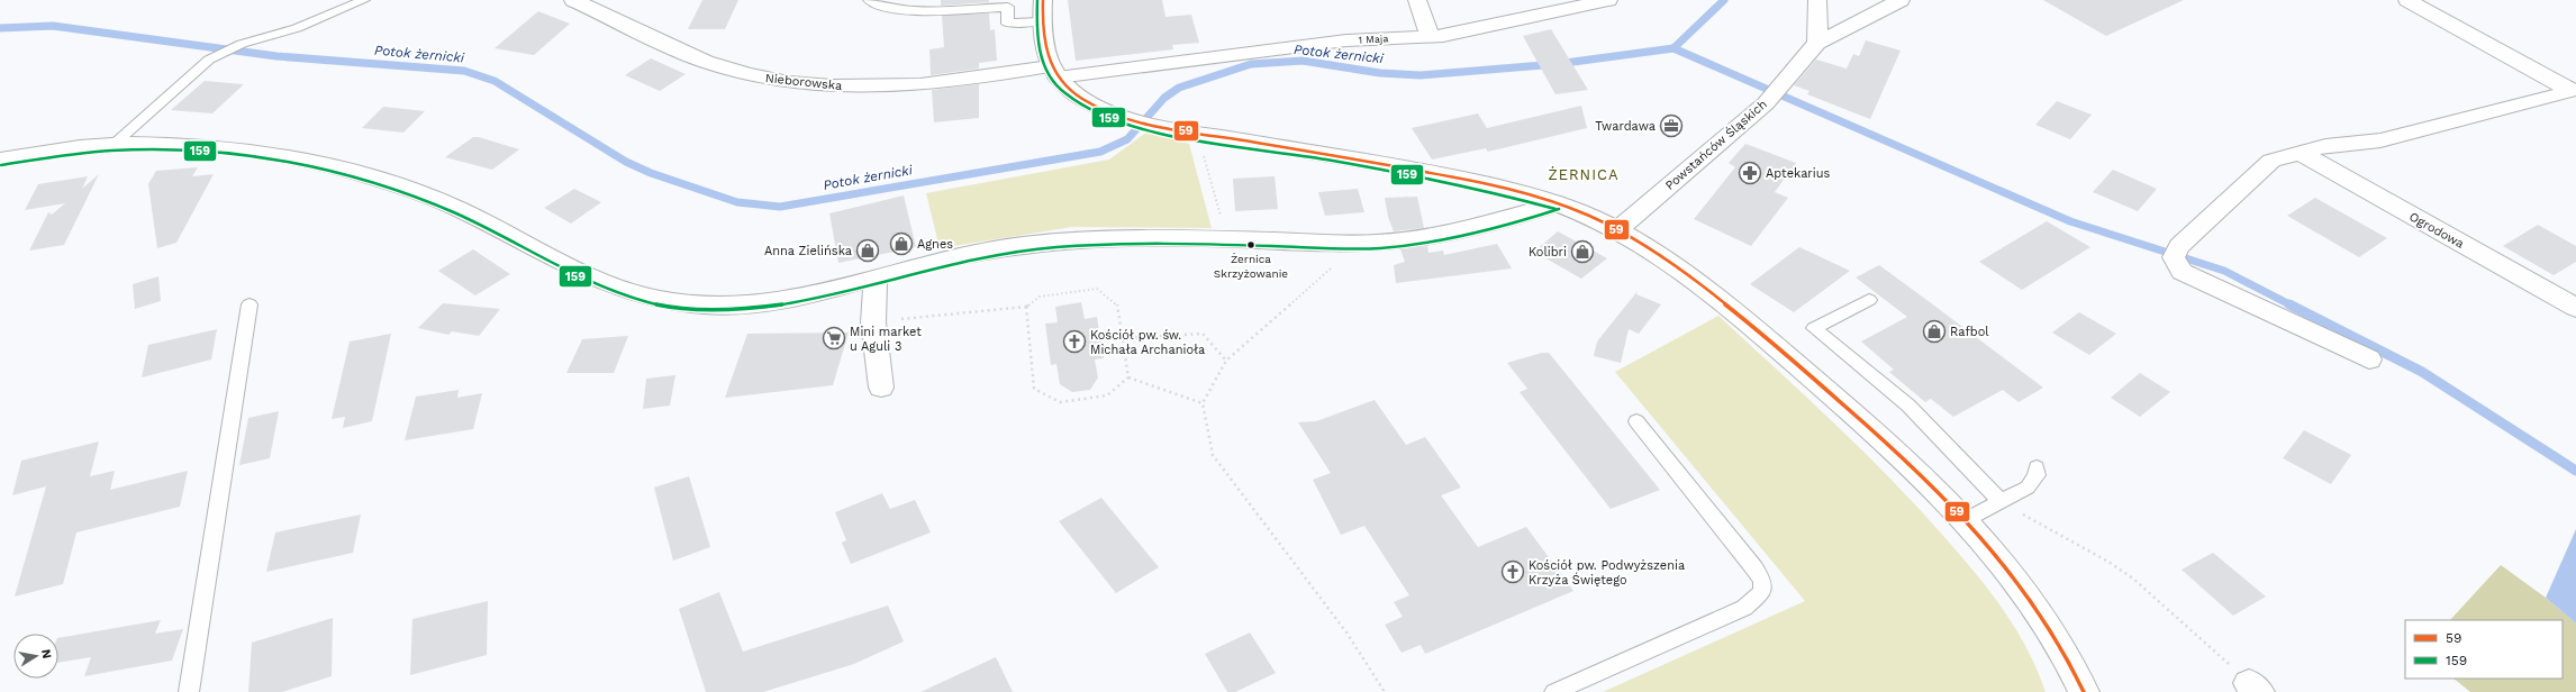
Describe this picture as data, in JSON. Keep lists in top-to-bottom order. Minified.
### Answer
{"streets":{"street":["1 Maja","Nieborowska","Powstańców Śląskich","Ogrodowa"]},"crossings":[["1 Maja","Nieborowska"]],"districts":["ŻERNICA"],"water":["Potok żernicki"],"places":{"office":["Twardawa"],"pharmacy":["Aptekarius"],"shop":["Agnes","Anna Zielińska","Kolibri","Rafbol"],"other":["Żernica Skrzyżowanie"],"supermarket":["Mini market u Aguli 3"],"church":["Kościół pw. św. Michała Archanioła","Kościół pw. Podwyższenia Krzyża Świętego"]},"lines":["transit line 59","transit line 159"],"legend":["59","159"],"north":"right"}
